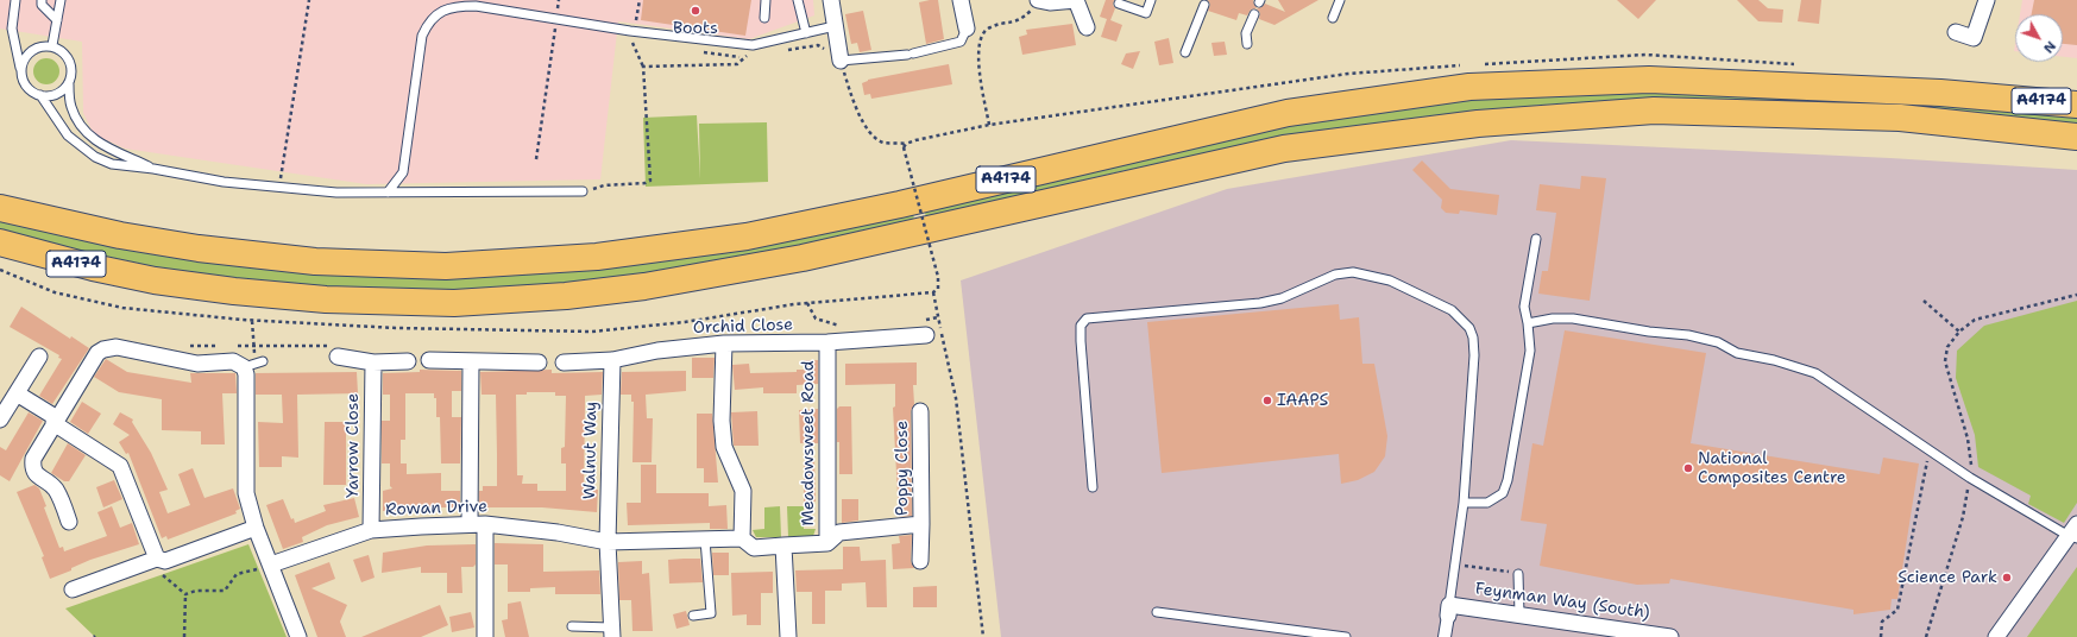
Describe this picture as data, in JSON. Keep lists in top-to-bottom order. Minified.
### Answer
{"streets":{"highway":["A4174"],"street":["Orchid Close","Meadowsweet Road","Yarrow Close","Walnut Way","Poppy Close","Rowan Drive","Feynman Way (South)"]},"crossings":[["Orchid Close","Meadowsweet Road"],["Orchid Close","Walnut Way"],["Meadowsweet Road","Poppy Close"],["Yarrow Close","Rowan Drive"],["Walnut Way","Rowan Drive"],["Poppy Close","Rowan Drive"]],"places":["Boots","IAAPS","National Composites Centre","Science Park"],"north":"bottom right"}
